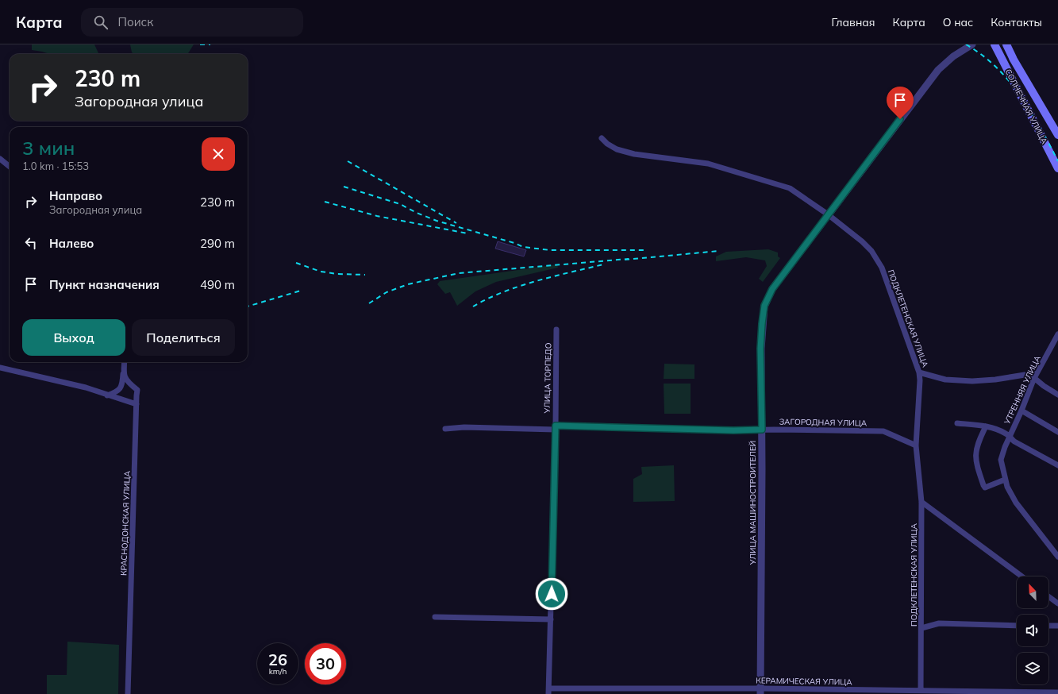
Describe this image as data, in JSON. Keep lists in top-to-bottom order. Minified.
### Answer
{"streets":{"main road":["СОЛНЕЧНАЯ УЛИЦА"],"street":["ПОДКЛЕТЕНСКАЯ УЛИЦА","УЛИЦА ТОРПЕДО","УТРЕННЯЯ УЛИЦА","ЗАГОРОДНАЯ УЛИЦА","УЛИЦА МАШИНОСТРОИТЕЛЕЙ","КРАСНОДОНСКАЯ УЛИЦА","КЕРАМИЧЕСКАЯ УЛИЦА"]},"crossings":[["ПОДКЛЕТЕНСКАЯ УЛИЦА","ЗАГОРОДНАЯ УЛИЦА"],["ПОДКЛЕТЕНСКАЯ УЛИЦА","УЛИЦА МАШИНОСТРОИТЕЛЕЙ"],["ПОДКЛЕТЕНСКАЯ УЛИЦА","КЕРАМИЧЕСКАЯ УЛИЦА"],["УЛИЦА ТОРПЕДО","ЗАГОРОДНАЯ УЛИЦА"],["УЛИЦА ТОРПЕДО","КЕРАМИЧЕСКАЯ УЛИЦА"],["ЗАГОРОДНАЯ УЛИЦА","УЛИЦА МАШИНОСТРОИТЕЛЕЙ"],["УЛИЦА МАШИНОСТРОИТЕЛЕЙ","КЕРАМИЧЕСКАЯ УЛИЦА"]],"north":"top left","page":{"header":"Карта","search":"Поиск","nav":["Главная","Карта","О нас","Контакты"],"turn":["230 m","Загородная улица"],"heading":["3 мин","1.0 km · 15:53"],"list":[{"name":"Направо","note":"Загородная улица","value":"230 m"},{"name":"Налево","value":"290 m"},{"name":"Пункт назначения","value":"490 m"}],"buttons":["Выход","Поделиться"],"speed":"26 km/h","limit":"30"}}
